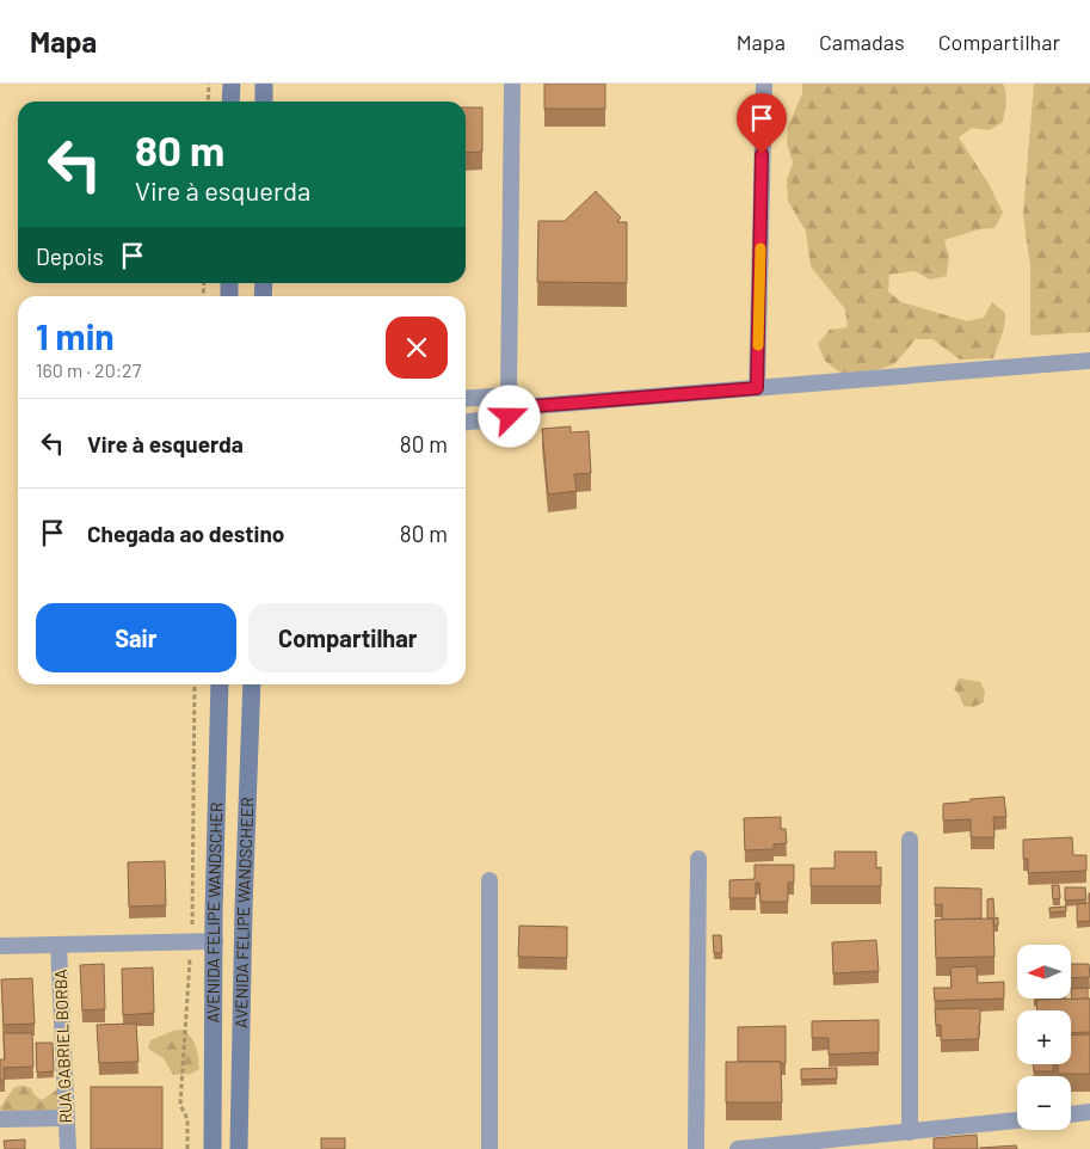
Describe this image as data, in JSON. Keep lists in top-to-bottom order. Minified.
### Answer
{"streets":{"main road":["AVENIDA FELIPE WANDSCHER","AVENIDA FELIPE WANDSCHEER"],"street":["RUA GABRIEL BORBA"]},"north":"left","page":{"header":"Mapa","nav":["Mapa","Camadas","Compartilhar"],"turn":["80 m","Vire à esquerda"],"then":"Depois","heading":["1 min","160 m · 20:27"],"list":[{"name":"Vire à esquerda","value":"80 m"},{"name":"Chegada ao destino","value":"80 m"}],"buttons":["Sair","Compartilhar"],"map_buttons":["+","−"]}}
